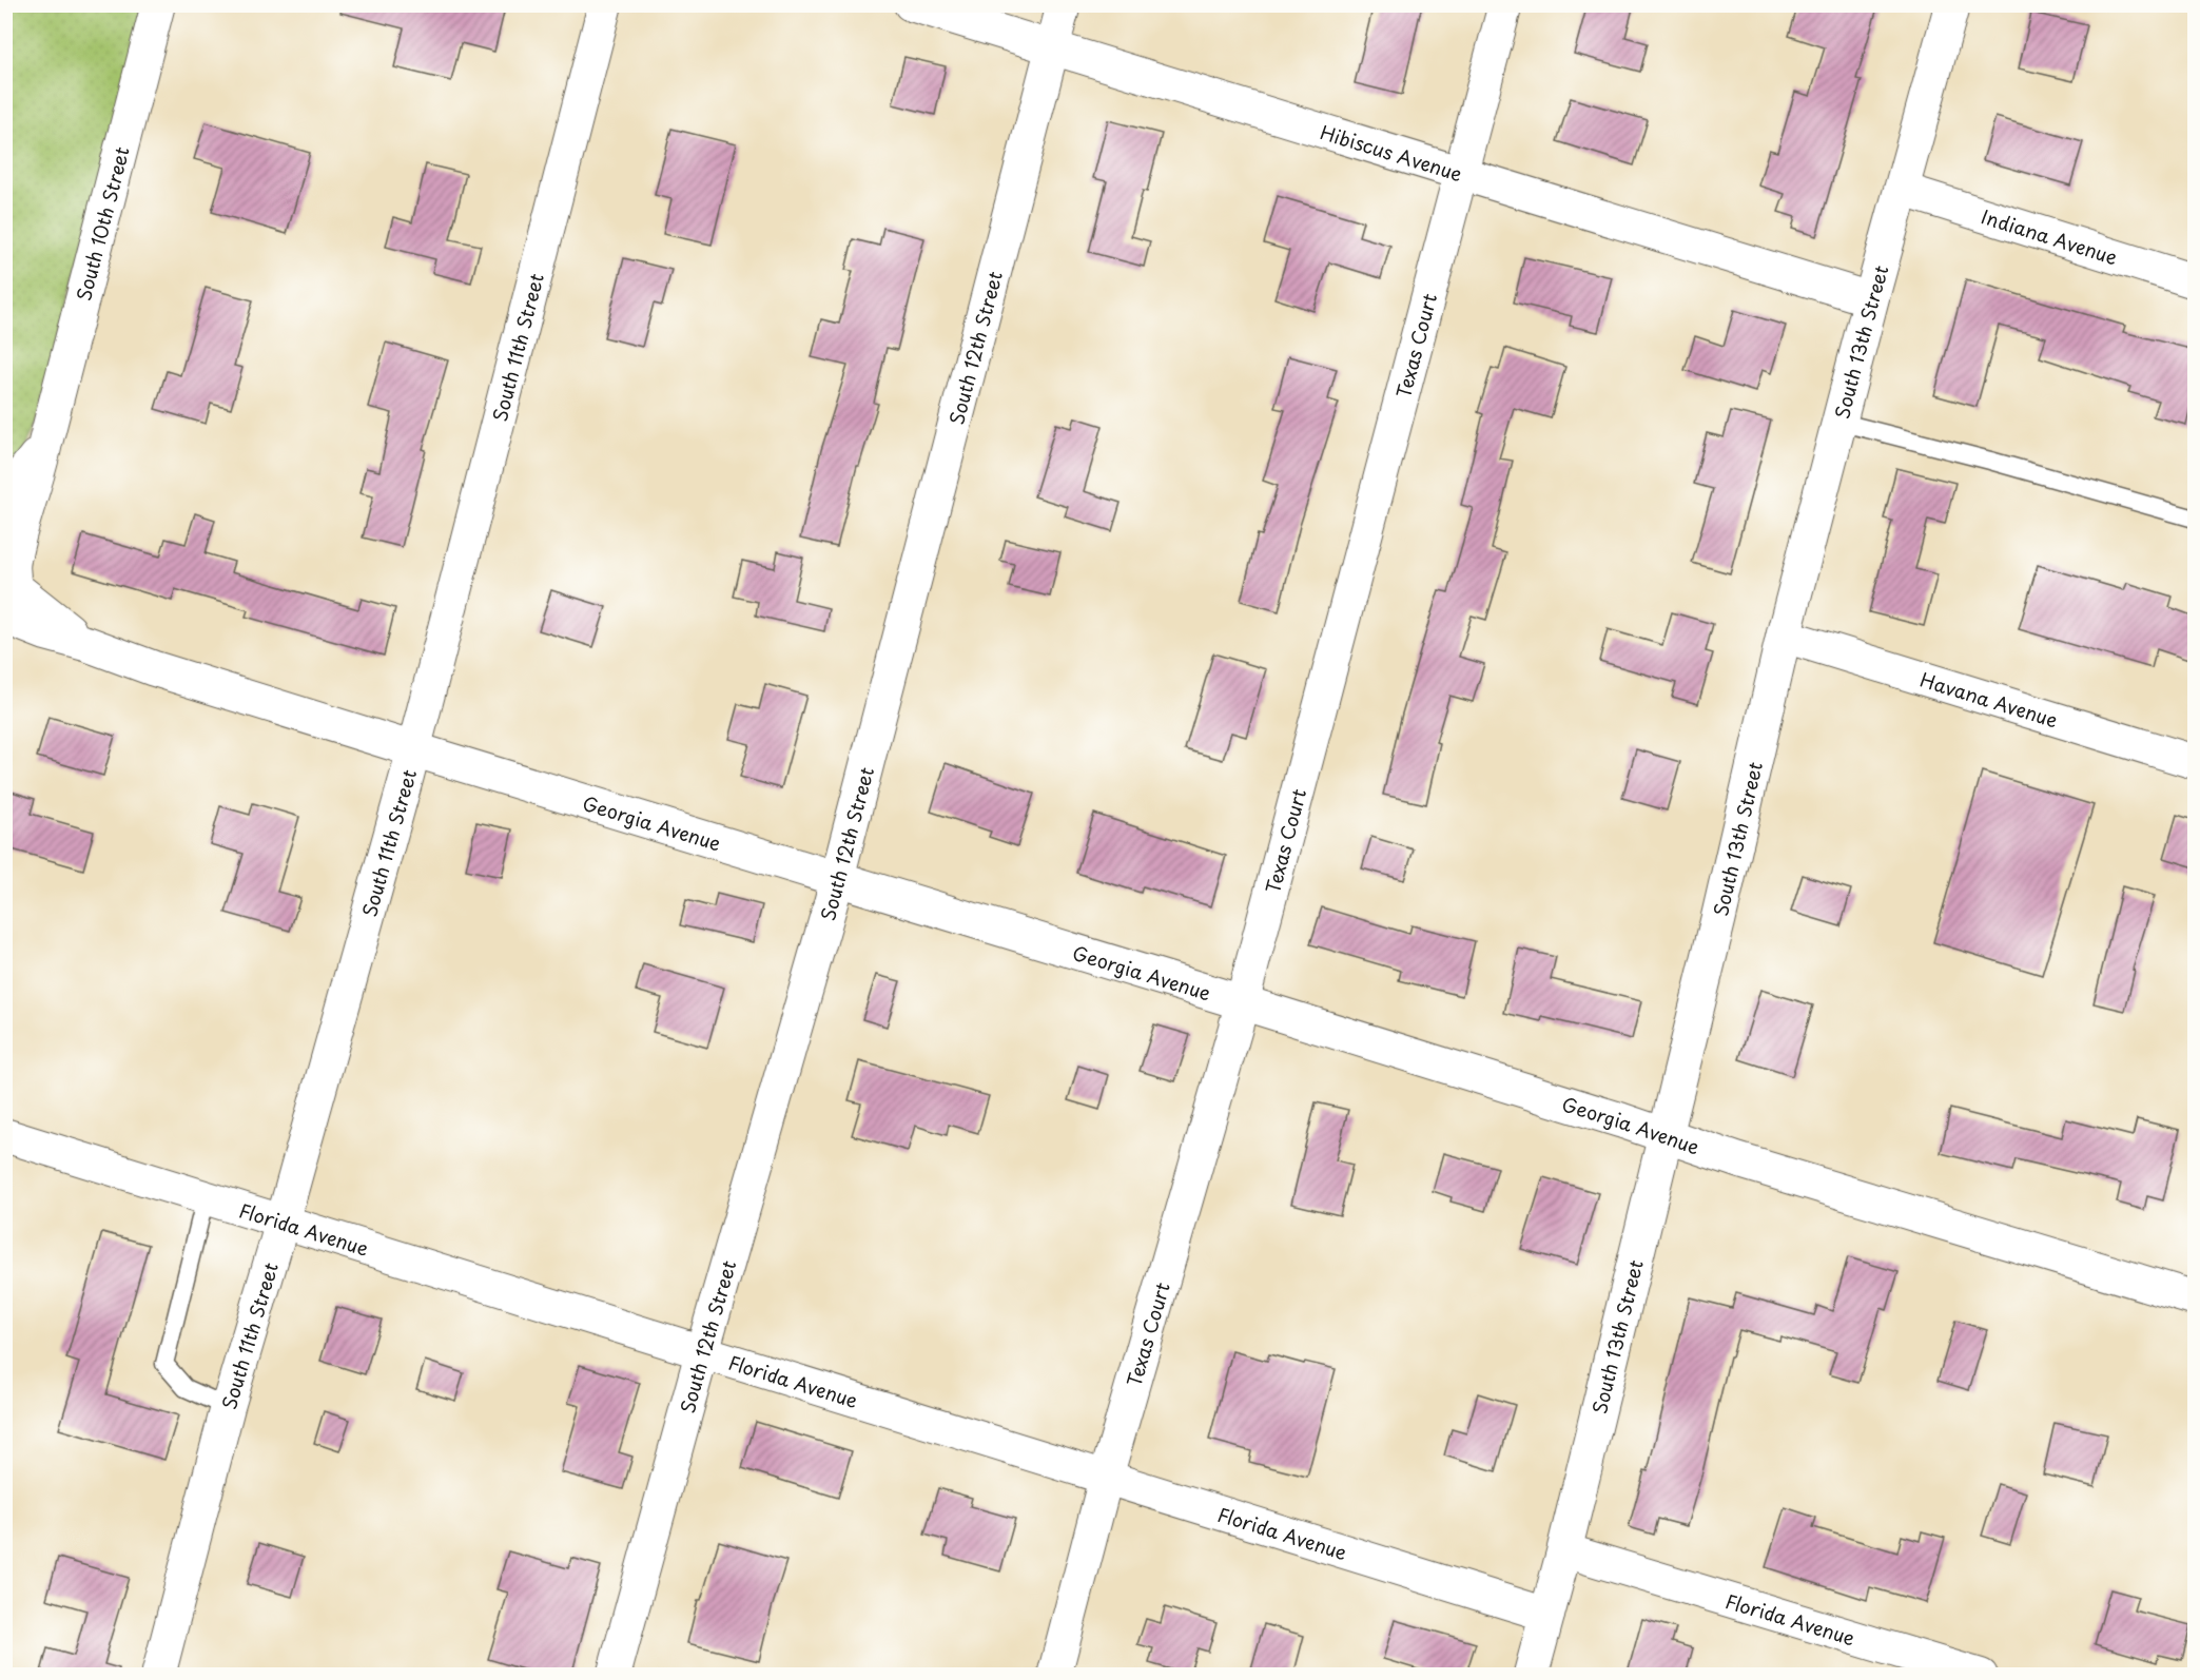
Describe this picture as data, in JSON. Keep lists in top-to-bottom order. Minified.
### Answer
{"streets":{"street":["Hibiscus Avenue","South 10th Street","Indiana Avenue","South 13th Street","South 11th Street","Texas Court","South 12th Street","Havana Avenue","Georgia Avenue","Florida Avenue"]},"crossings":[["Hibiscus Avenue","South 13th Street"],["Hibiscus Avenue","Texas Court"],["Hibiscus Avenue","South 12th Street"],["South 10th Street","Georgia Avenue"],["Indiana Avenue","South 13th Street"],["South 13th Street","Havana Avenue"],["South 13th Street","Georgia Avenue"],["South 13th Street","Florida Avenue"],["South 11th Street","Georgia Avenue"],["South 11th Street","Florida Avenue"],["Texas Court","Georgia Avenue"],["Texas Court","Florida Avenue"],["South 12th Street","Georgia Avenue"],["South 12th Street","Florida Avenue"]]}
